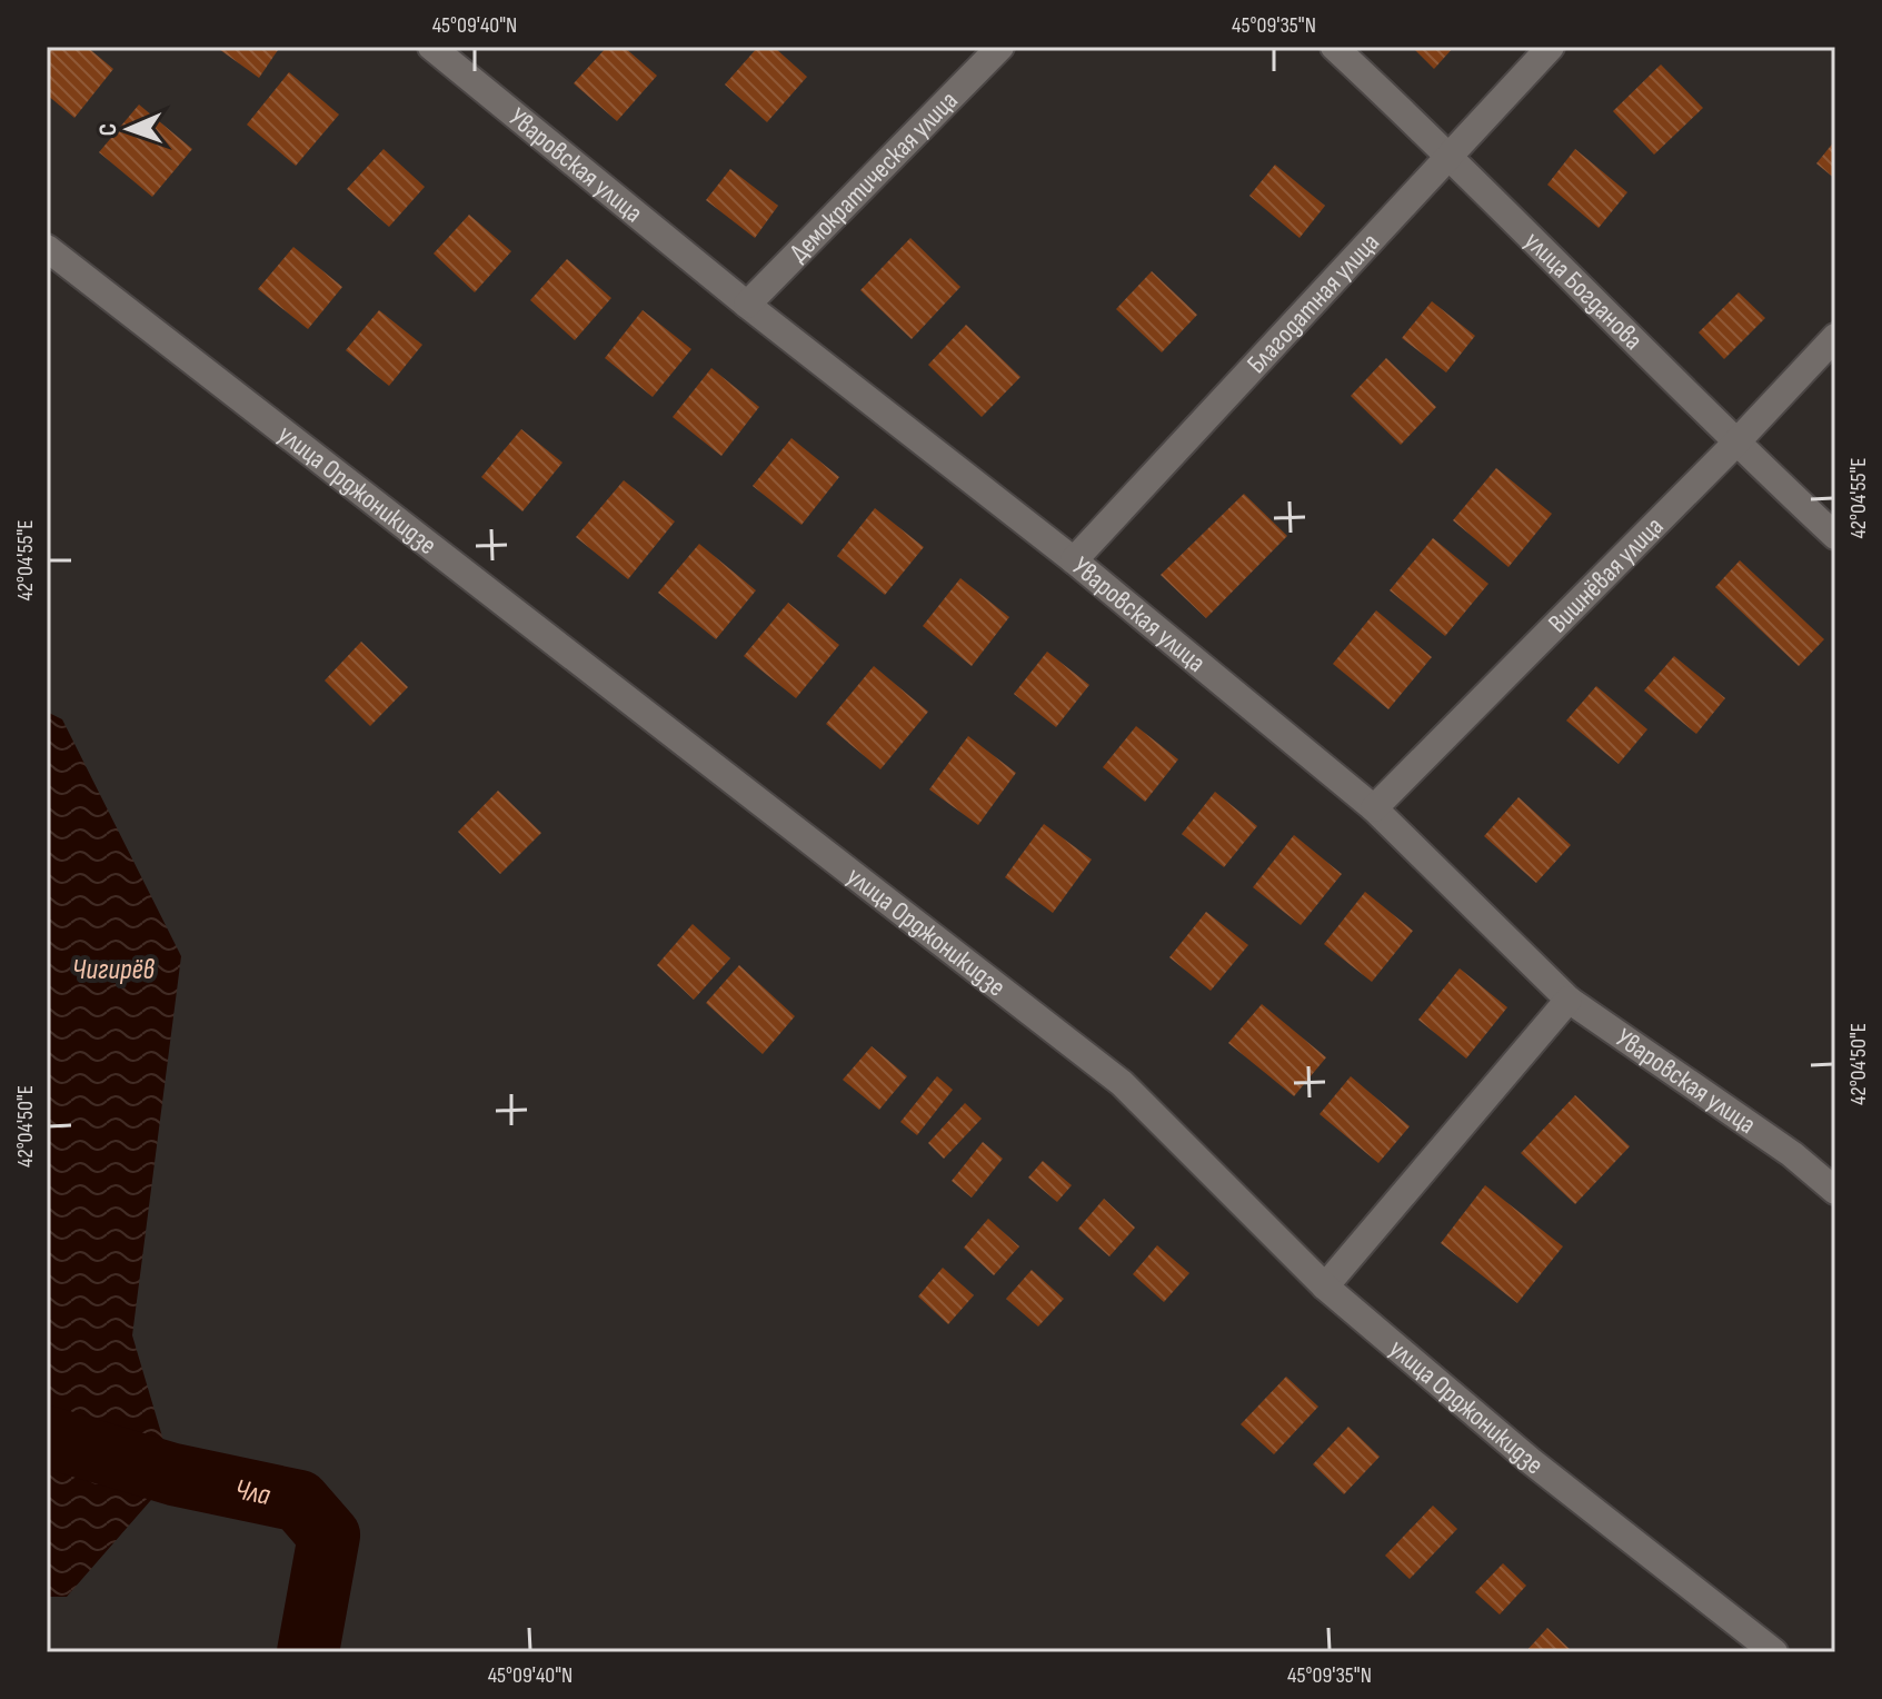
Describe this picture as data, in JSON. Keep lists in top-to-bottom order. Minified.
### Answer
{"streets":{"street":["Уваровская улица","Демократическая улица","улица Богданова","Благодатная улица","улица Орджоникидзе","Вишнёвая улица"]},"crossings":[["Уваровская улица","Демократическая улица"],["Уваровская улица","Благодатная улица"],["Уваровская улица","Вишнёвая улица"],["улица Богданова","Благодатная улица"],["улица Богданова","Вишнёвая улица"]],"water":["Чигирёв","Чла"],"north":"left","coordinates":["45°09'40\"N","45°09'35\"N","42°04'55\"E","42°04'50\"E"]}
